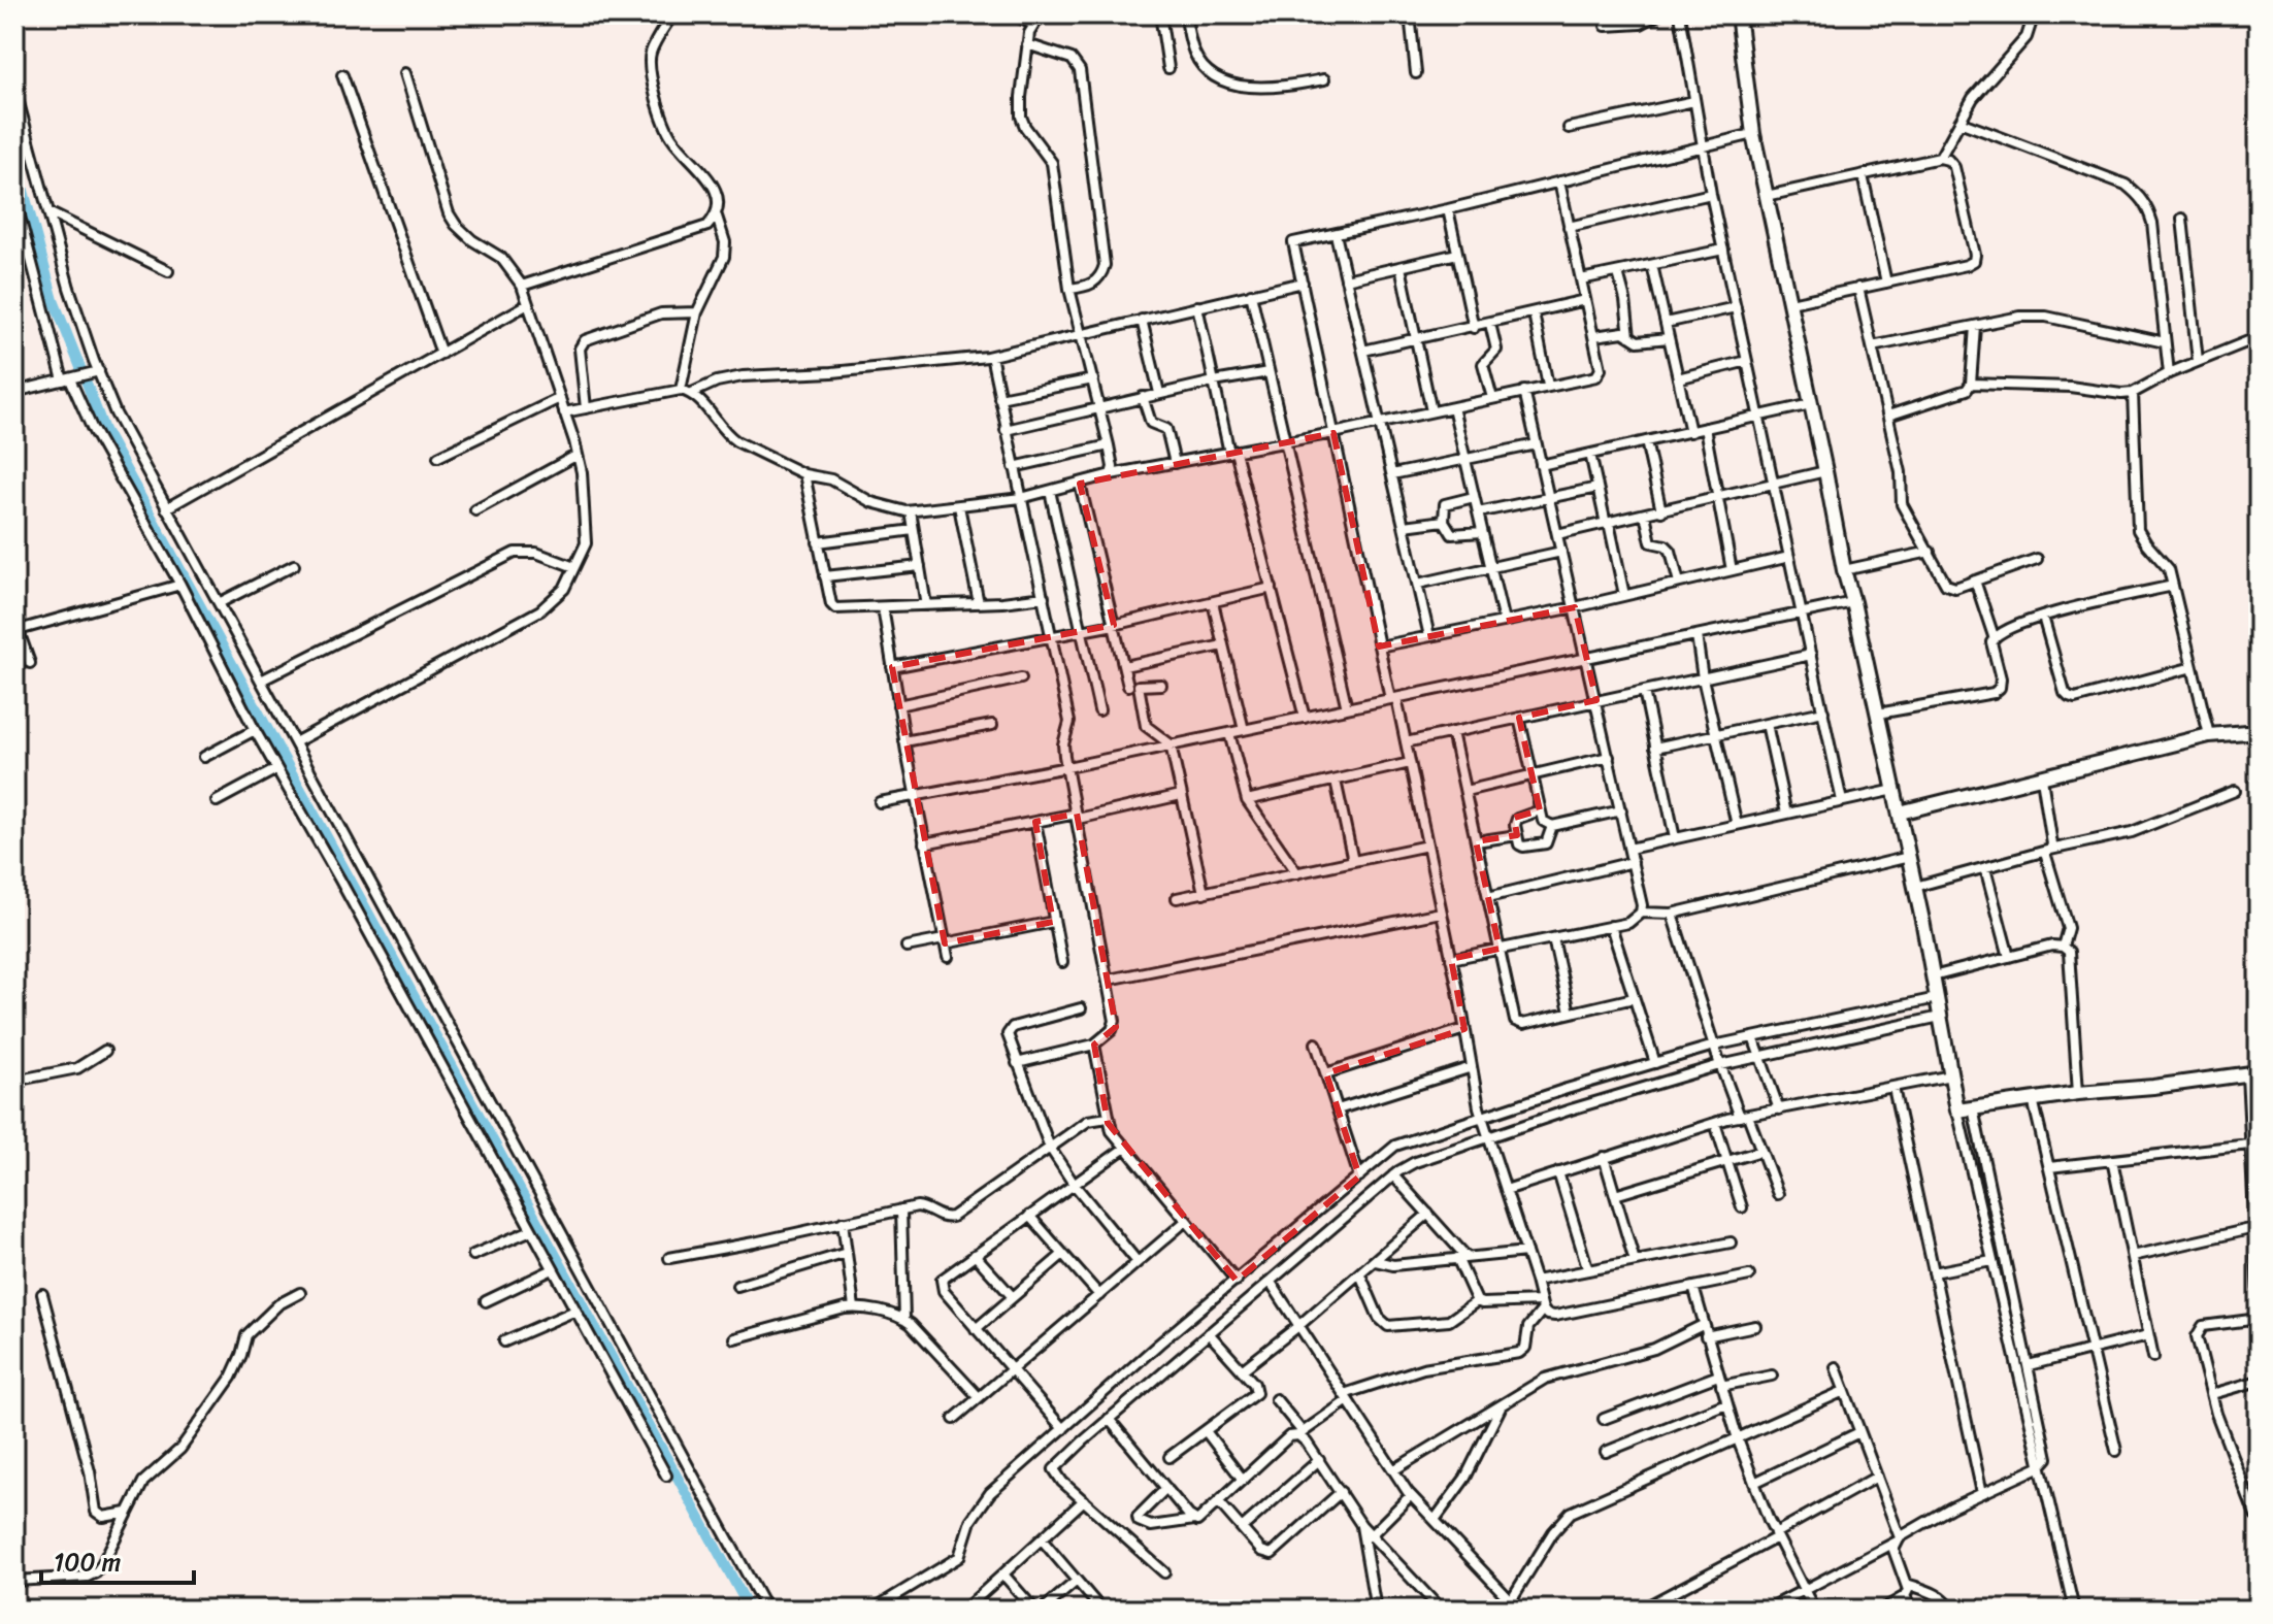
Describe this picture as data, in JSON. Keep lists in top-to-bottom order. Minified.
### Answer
{"scale_bar":"100 m"}
